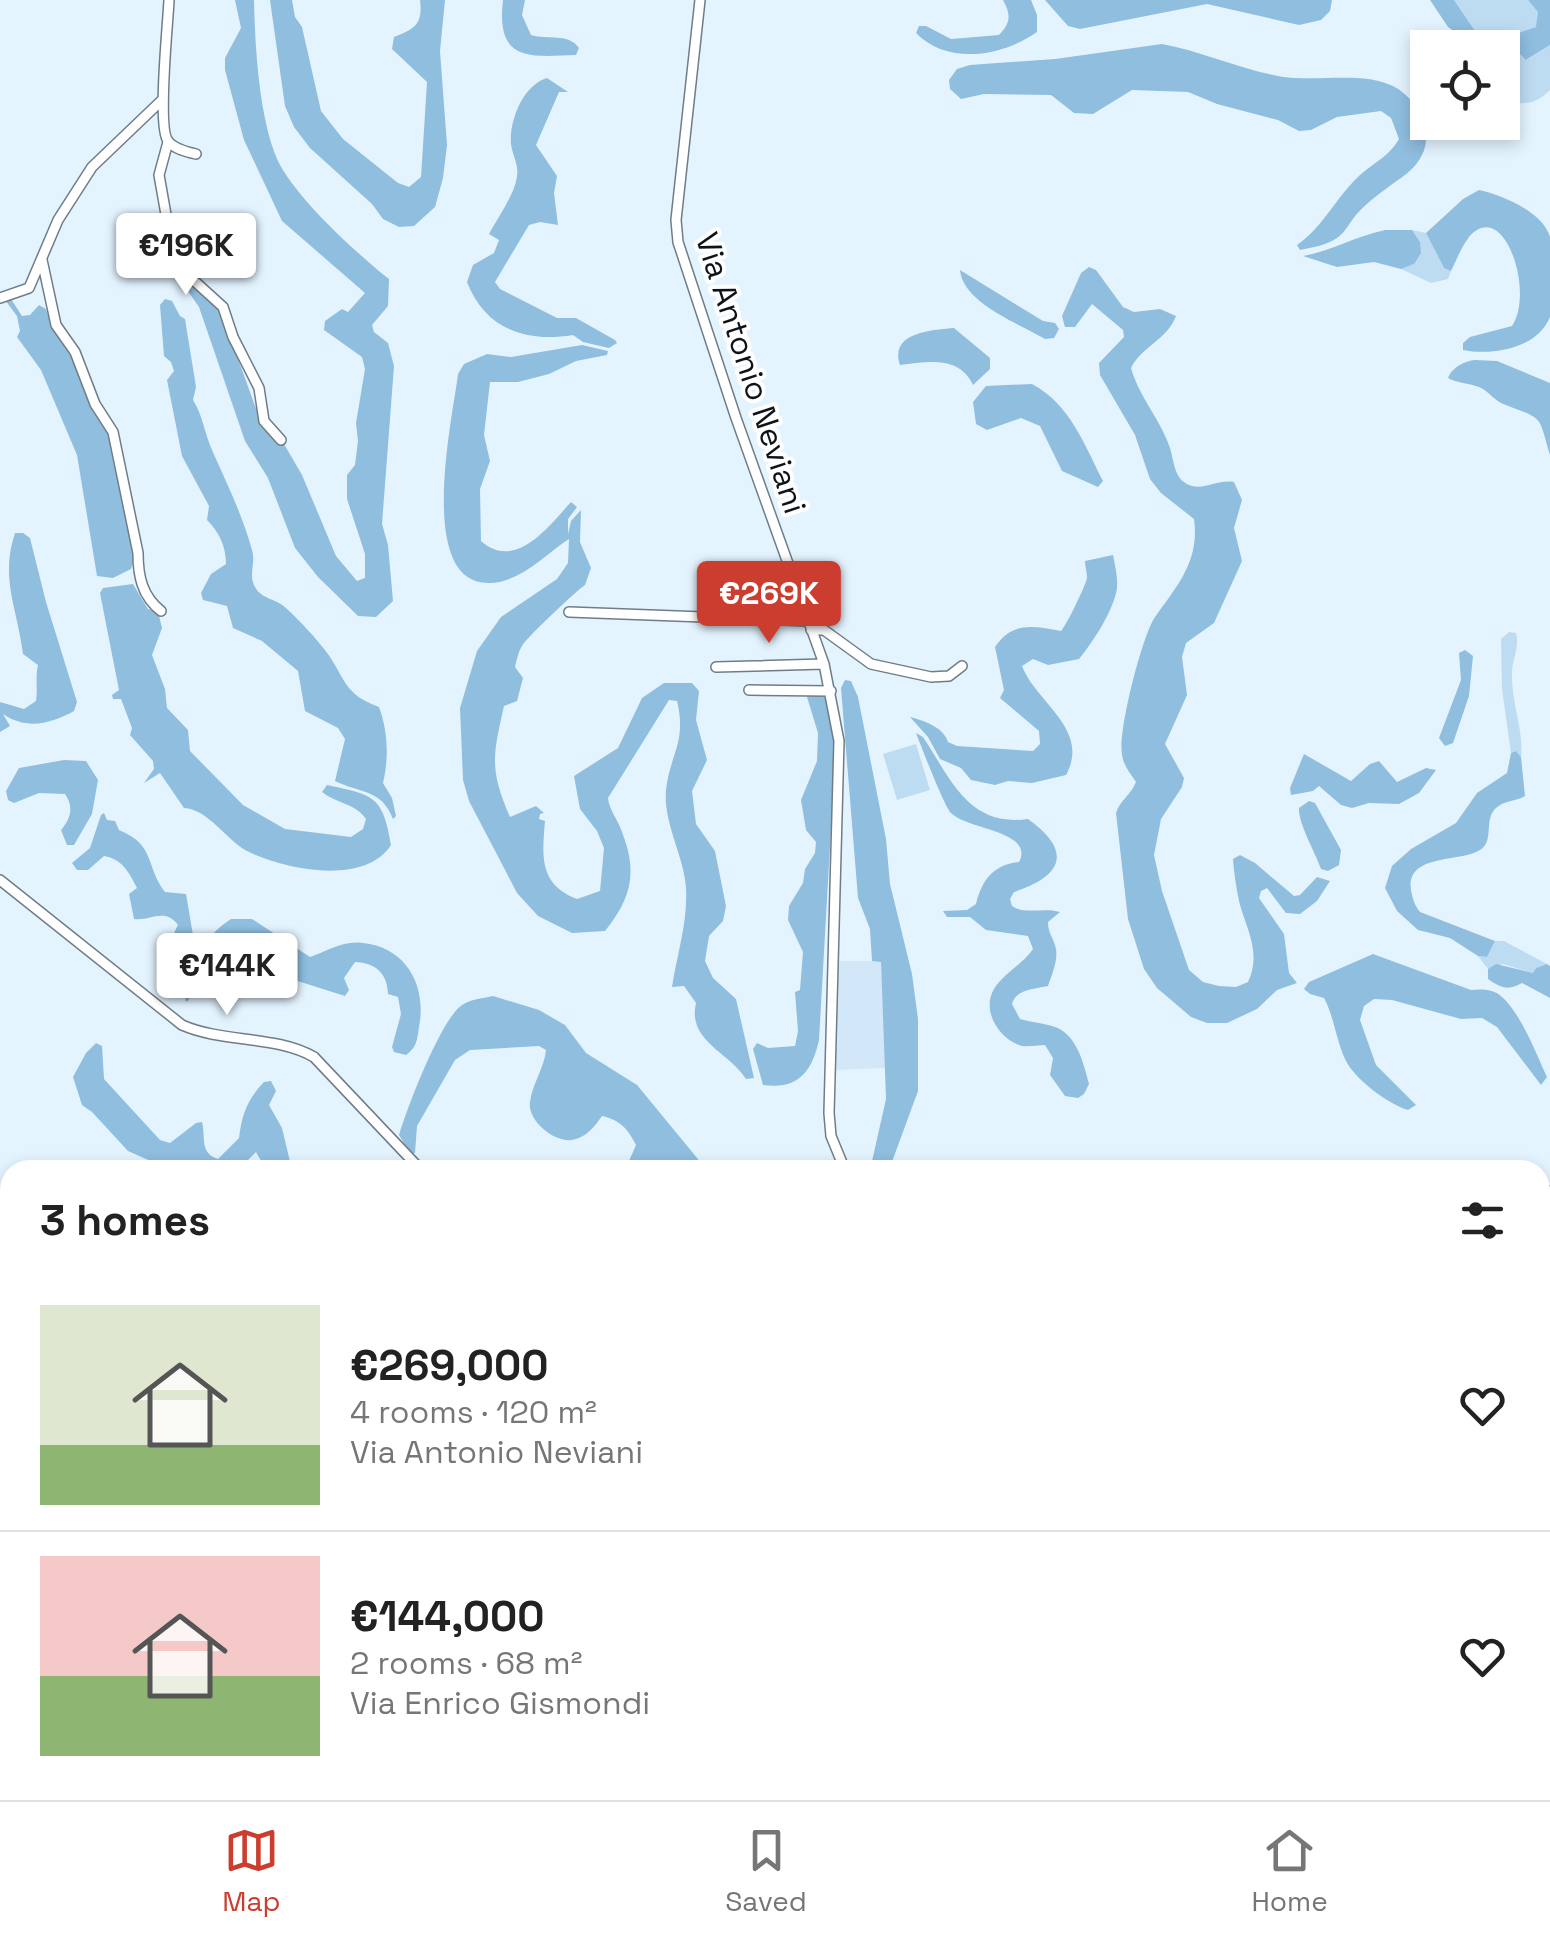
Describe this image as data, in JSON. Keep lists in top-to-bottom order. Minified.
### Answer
{"streets":{"street":["Via Antonio Neviani"]},"page":{"price":["€196K","€269K","€144K"],"heading":"3 homes","list":[{"name":"€269,000","note":"4 rooms · 120 m² · Via Antonio Neviani"},{"name":"€144,000","note":"2 rooms · 68 m² · Via Enrico Gismondi"}],"tabs":["Map","Saved","Home"]}}
